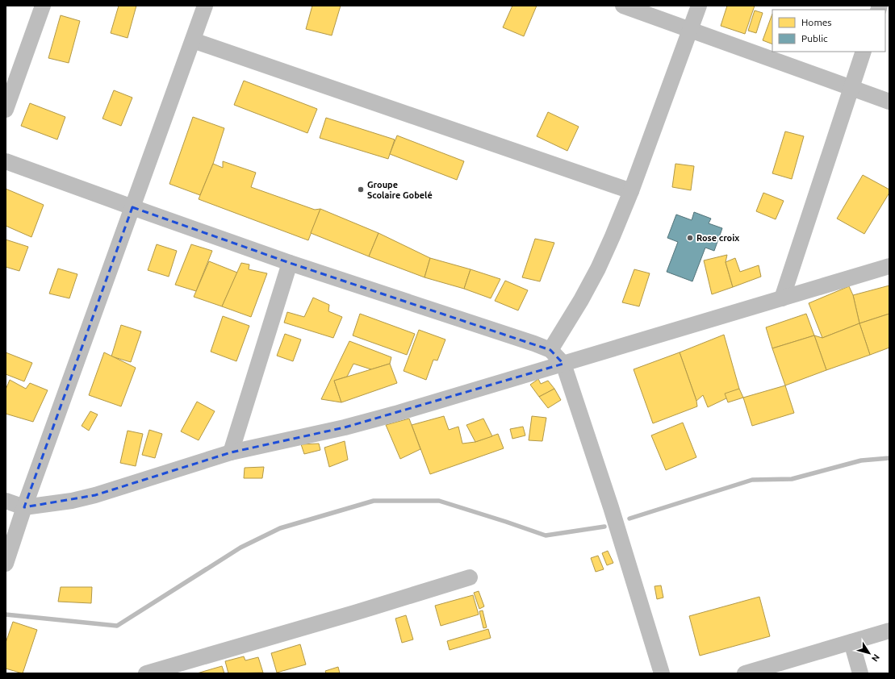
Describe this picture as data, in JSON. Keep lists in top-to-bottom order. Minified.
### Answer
{"places":["Groupe Scolaire Gobelé","Rose croix"],"legend":["Homes","Public"],"north":"bottom right"}
